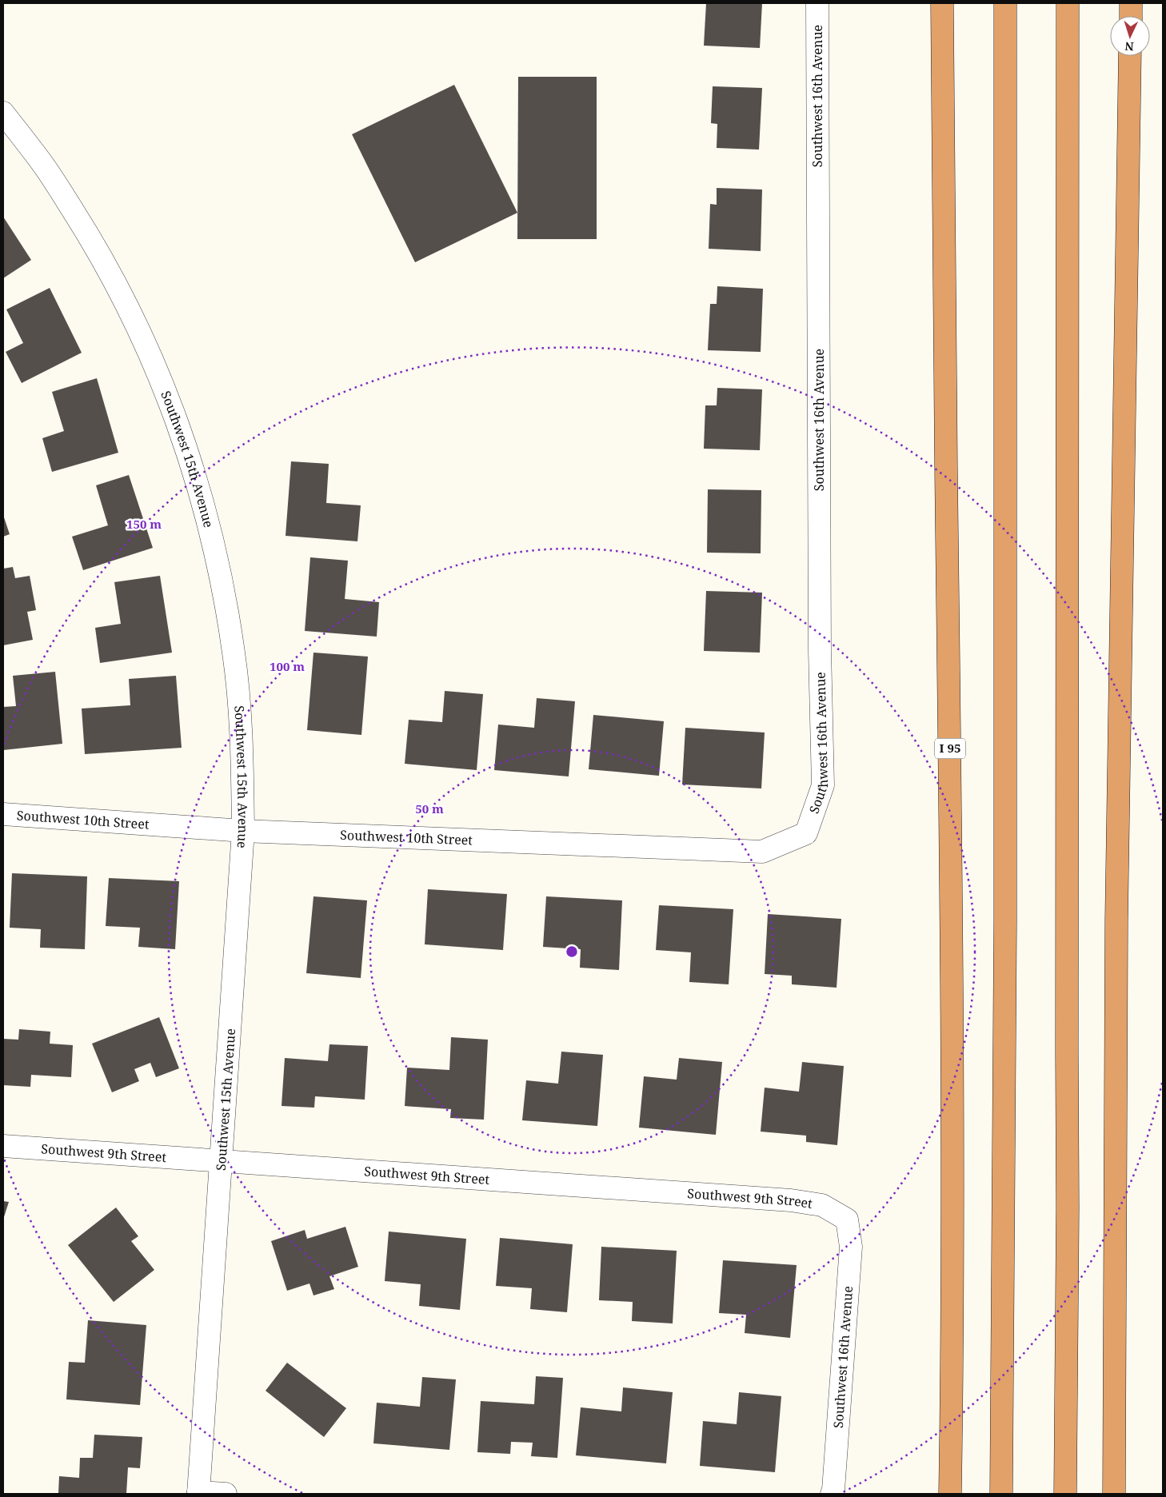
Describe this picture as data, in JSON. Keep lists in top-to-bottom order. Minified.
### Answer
{"streets":{"highway":["I 95"],"street":["Southwest 16th Avenue","Southwest 15th Avenue","Southwest 10th Street","Southwest 9th Street"]},"crossings":[["Southwest 16th Avenue","Southwest 10th Street"],["Southwest 16th Avenue","Southwest 9th Street"],["Southwest 15th Avenue","Southwest 10th Street"],["Southwest 15th Avenue","Southwest 9th Street"]],"north":"bottom","rings":["150 m","100 m","50 m"]}
